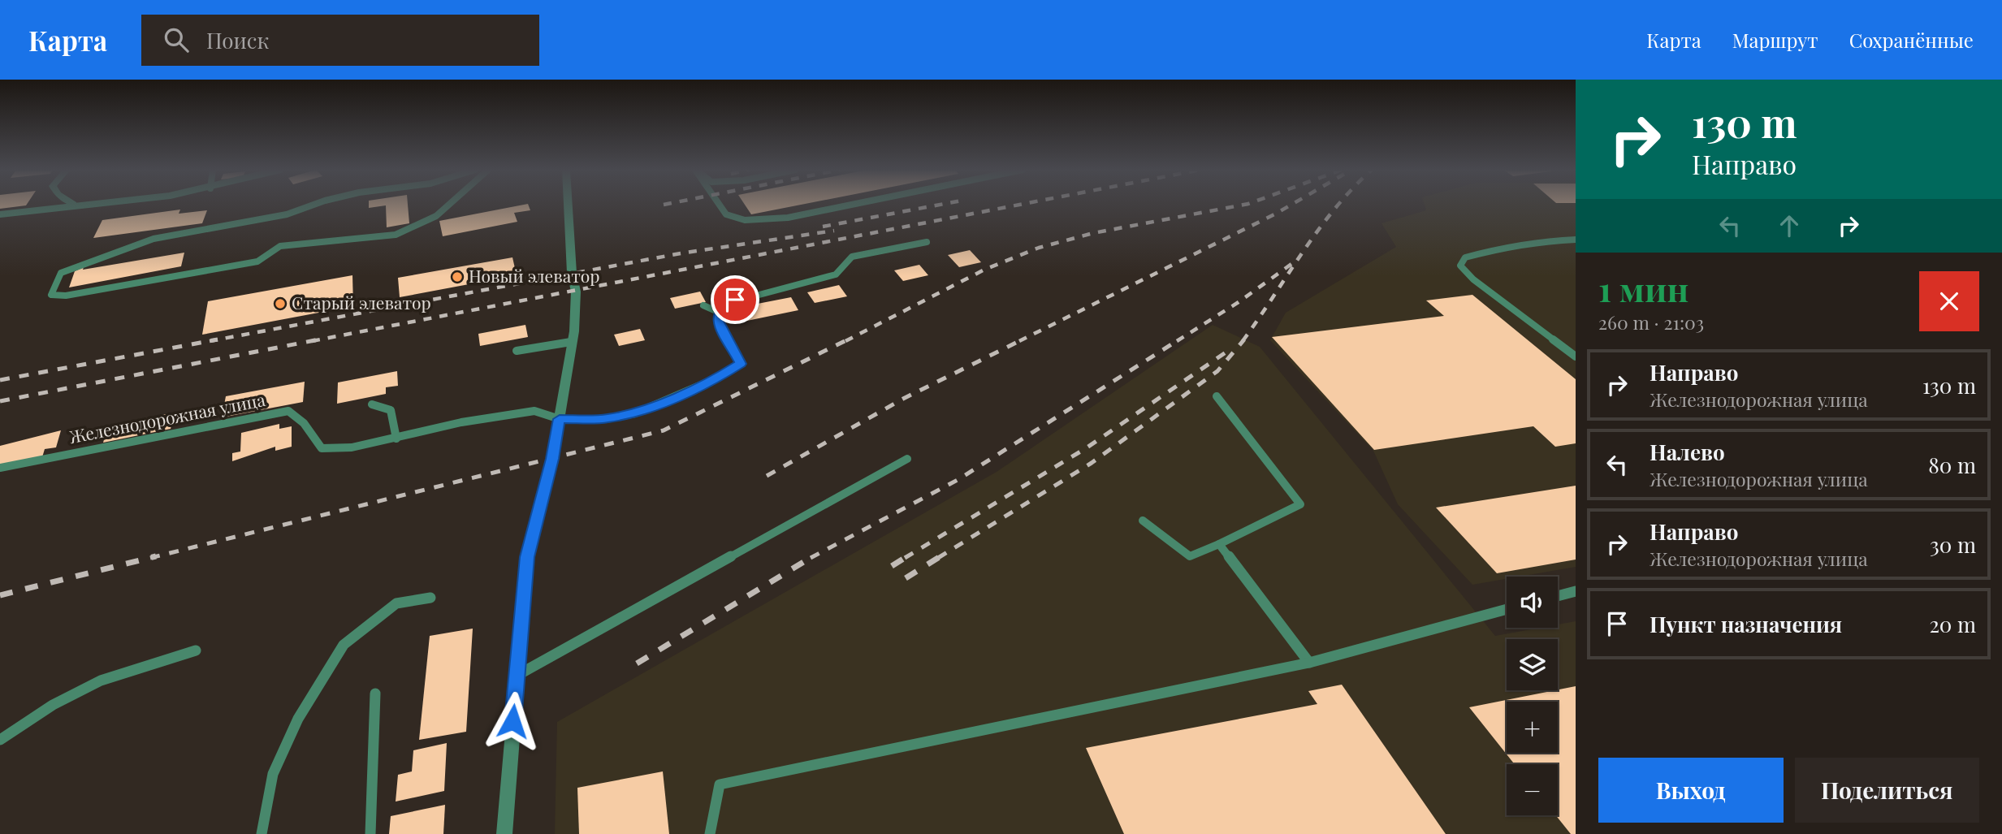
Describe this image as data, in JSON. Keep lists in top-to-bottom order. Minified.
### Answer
{"streets":{"lane":["Железнодорожная улица"]},"places":["Новый элеватор","Старый элеватор"],"page":{"header":"Карта","search":"Поиск","nav":["Карта","Маршрут","Сохранённые"],"turn":["130 m","Направо"],"heading":["1 мин","260 m · 21:03"],"list":[{"name":"Направо","note":"Железнодорожная улица","value":"130 m"},{"name":"Налево","note":"Железнодорожная улица","value":"80 m"},{"name":"Направо","note":"Железнодорожная улица","value":"30 m"},{"name":"Пункт назначения","value":"20 m"}],"map_buttons":["+","−"],"buttons":["Выход","Поделиться"]}}
